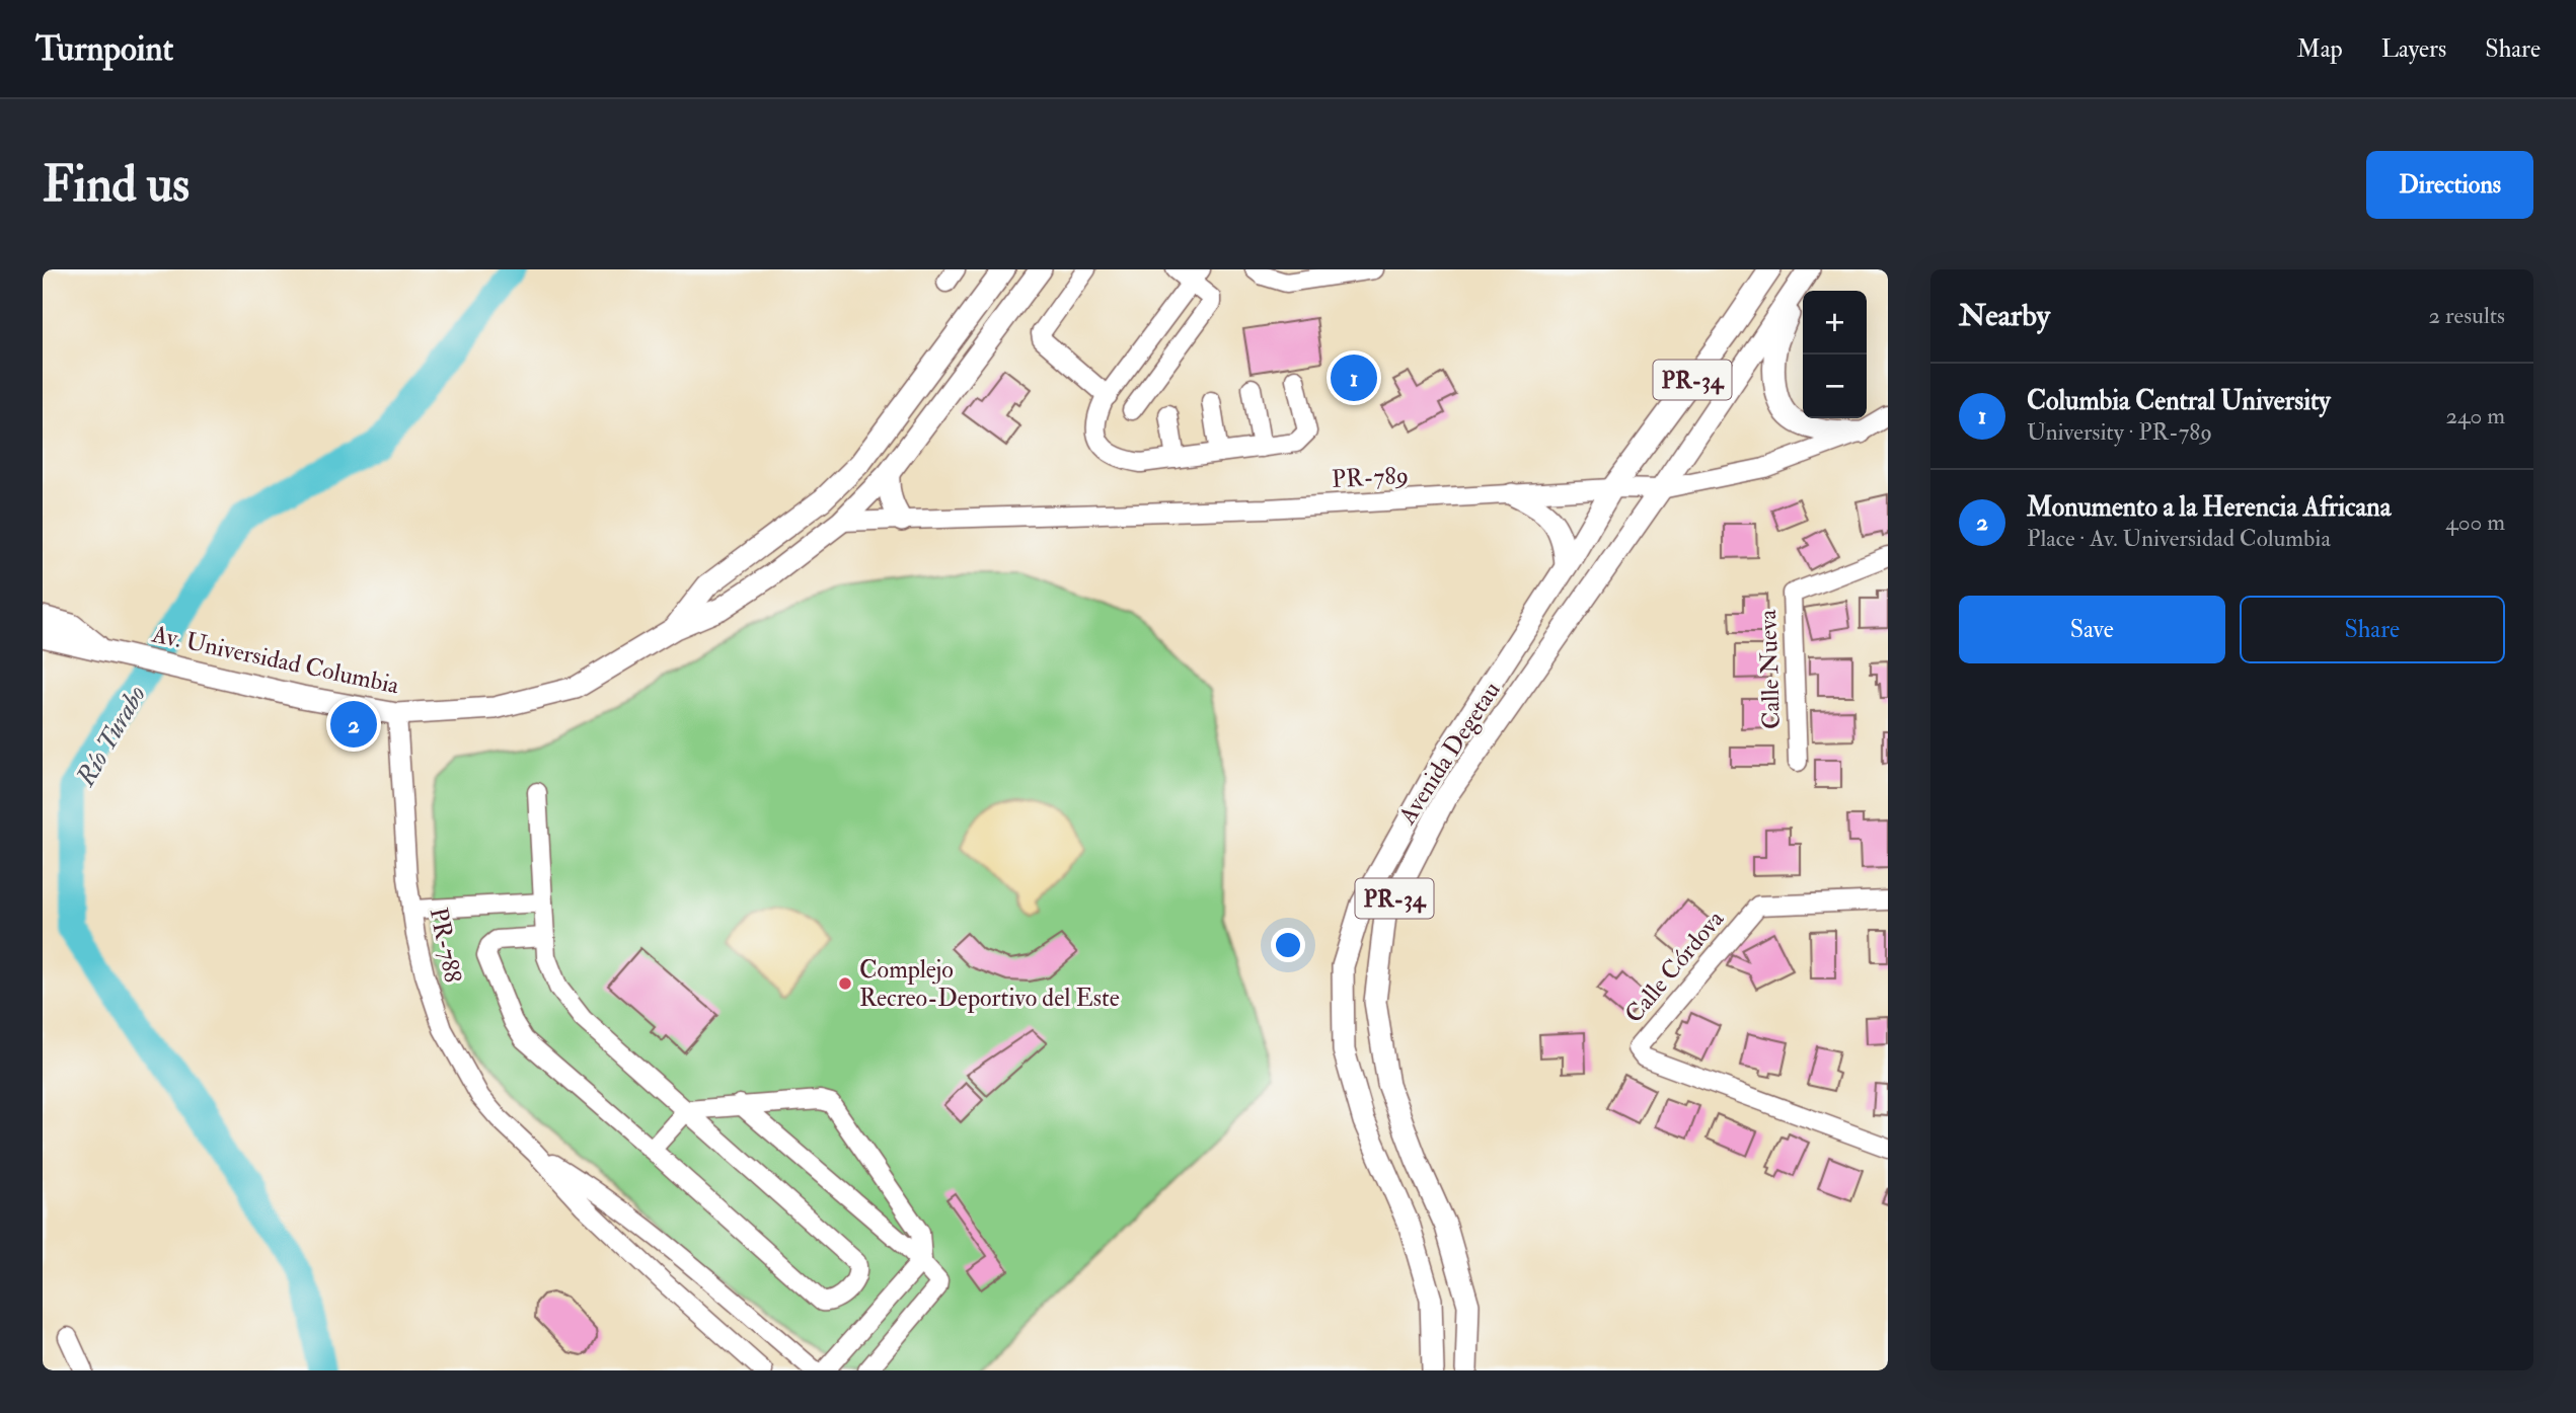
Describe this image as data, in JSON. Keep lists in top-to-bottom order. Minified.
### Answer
{"streets":{"main road":["PR-34","Av. Universidad Columbia","Avenida Degetau"],"street":["PR-789","Calle Nueva","PR-788","Calle Córdova"]},"crossings":[["PR-789","Av. Universidad Columbia"],["PR-789","Avenida Degetau"],["Av. Universidad Columbia","PR-788"]],"water":["Río Turabo"],"places":["Complejo Recreo-Deportivo del Este"],"page":{"header":"Turnpoint","nav":["Map","Layers","Share"],"buttons":["Directions",["Save","Share"]],"title":"Find us","heading":["Nearby","2 results"],"map_buttons":["+","−"],"pins":["1","2"],"list":[{"mark":"1","name":"Columbia Central University","note":"University · PR-789","value":"240 m"},{"mark":"2","name":"Monumento a la Herencia Africana","note":"Place · Av. Universidad Columbia","value":"400 m"}]}}
